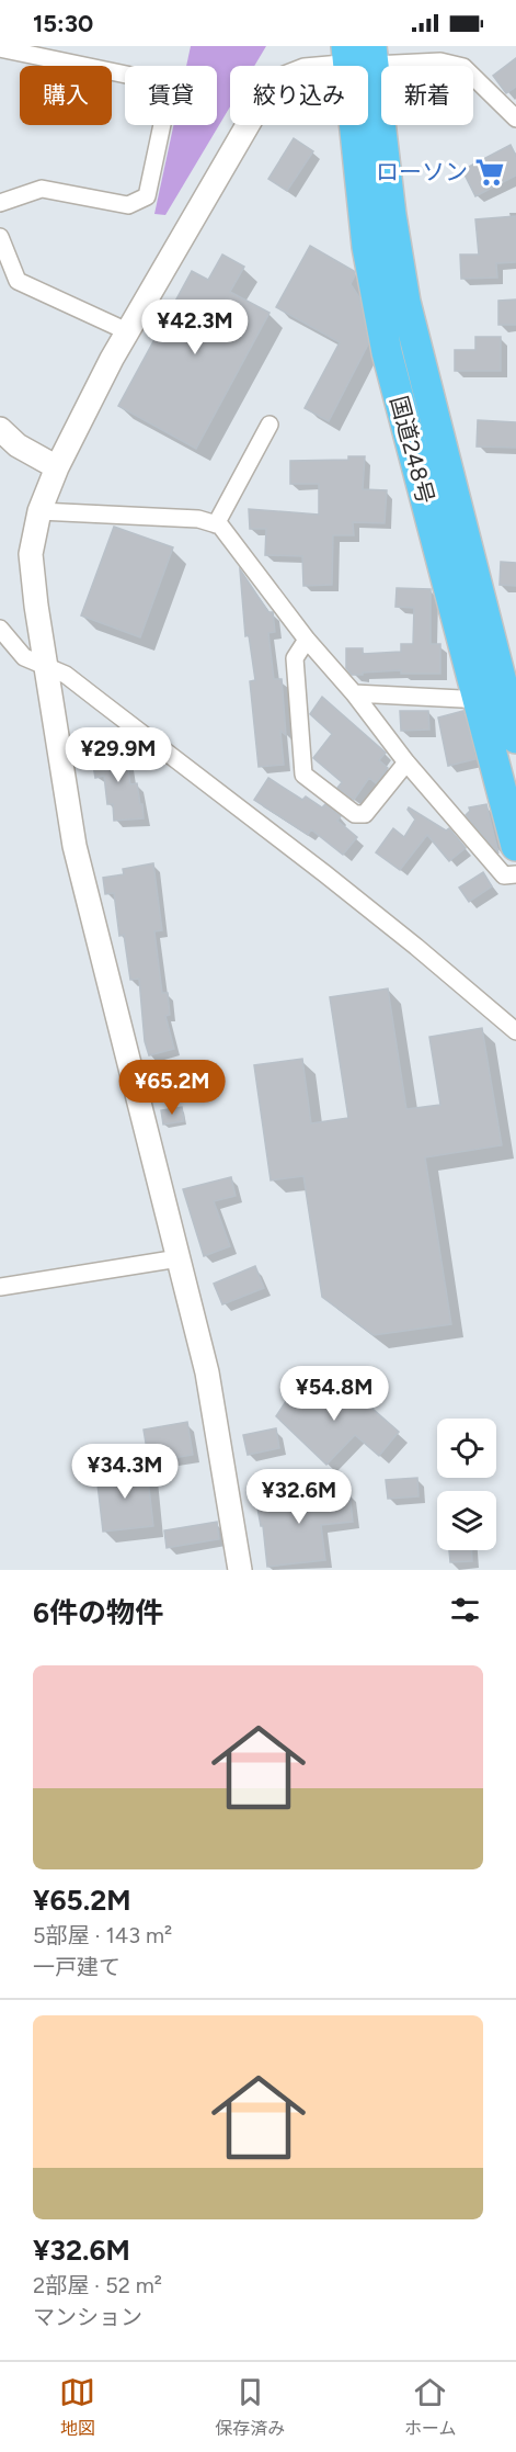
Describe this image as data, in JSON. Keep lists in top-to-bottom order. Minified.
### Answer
{"streets":{"highway":["国道248号"]},"places":{"supermarket":["ローソン"]},"page":{"status":"15:30","chip":["購入","賃貸","絞り込み","新着"],"price":["¥42.3M","¥29.9M","¥65.2M","¥54.8M","¥34.3M","¥32.6M"],"heading":"6件の物件","list":[{"name":"¥65.2M","note":"5部屋 · 143 m² · 一戸建て"},{"name":"¥32.6M","note":"2部屋 · 52 m² · マンション"}],"tabs":["地図","保存済み","ホーム"]}}
